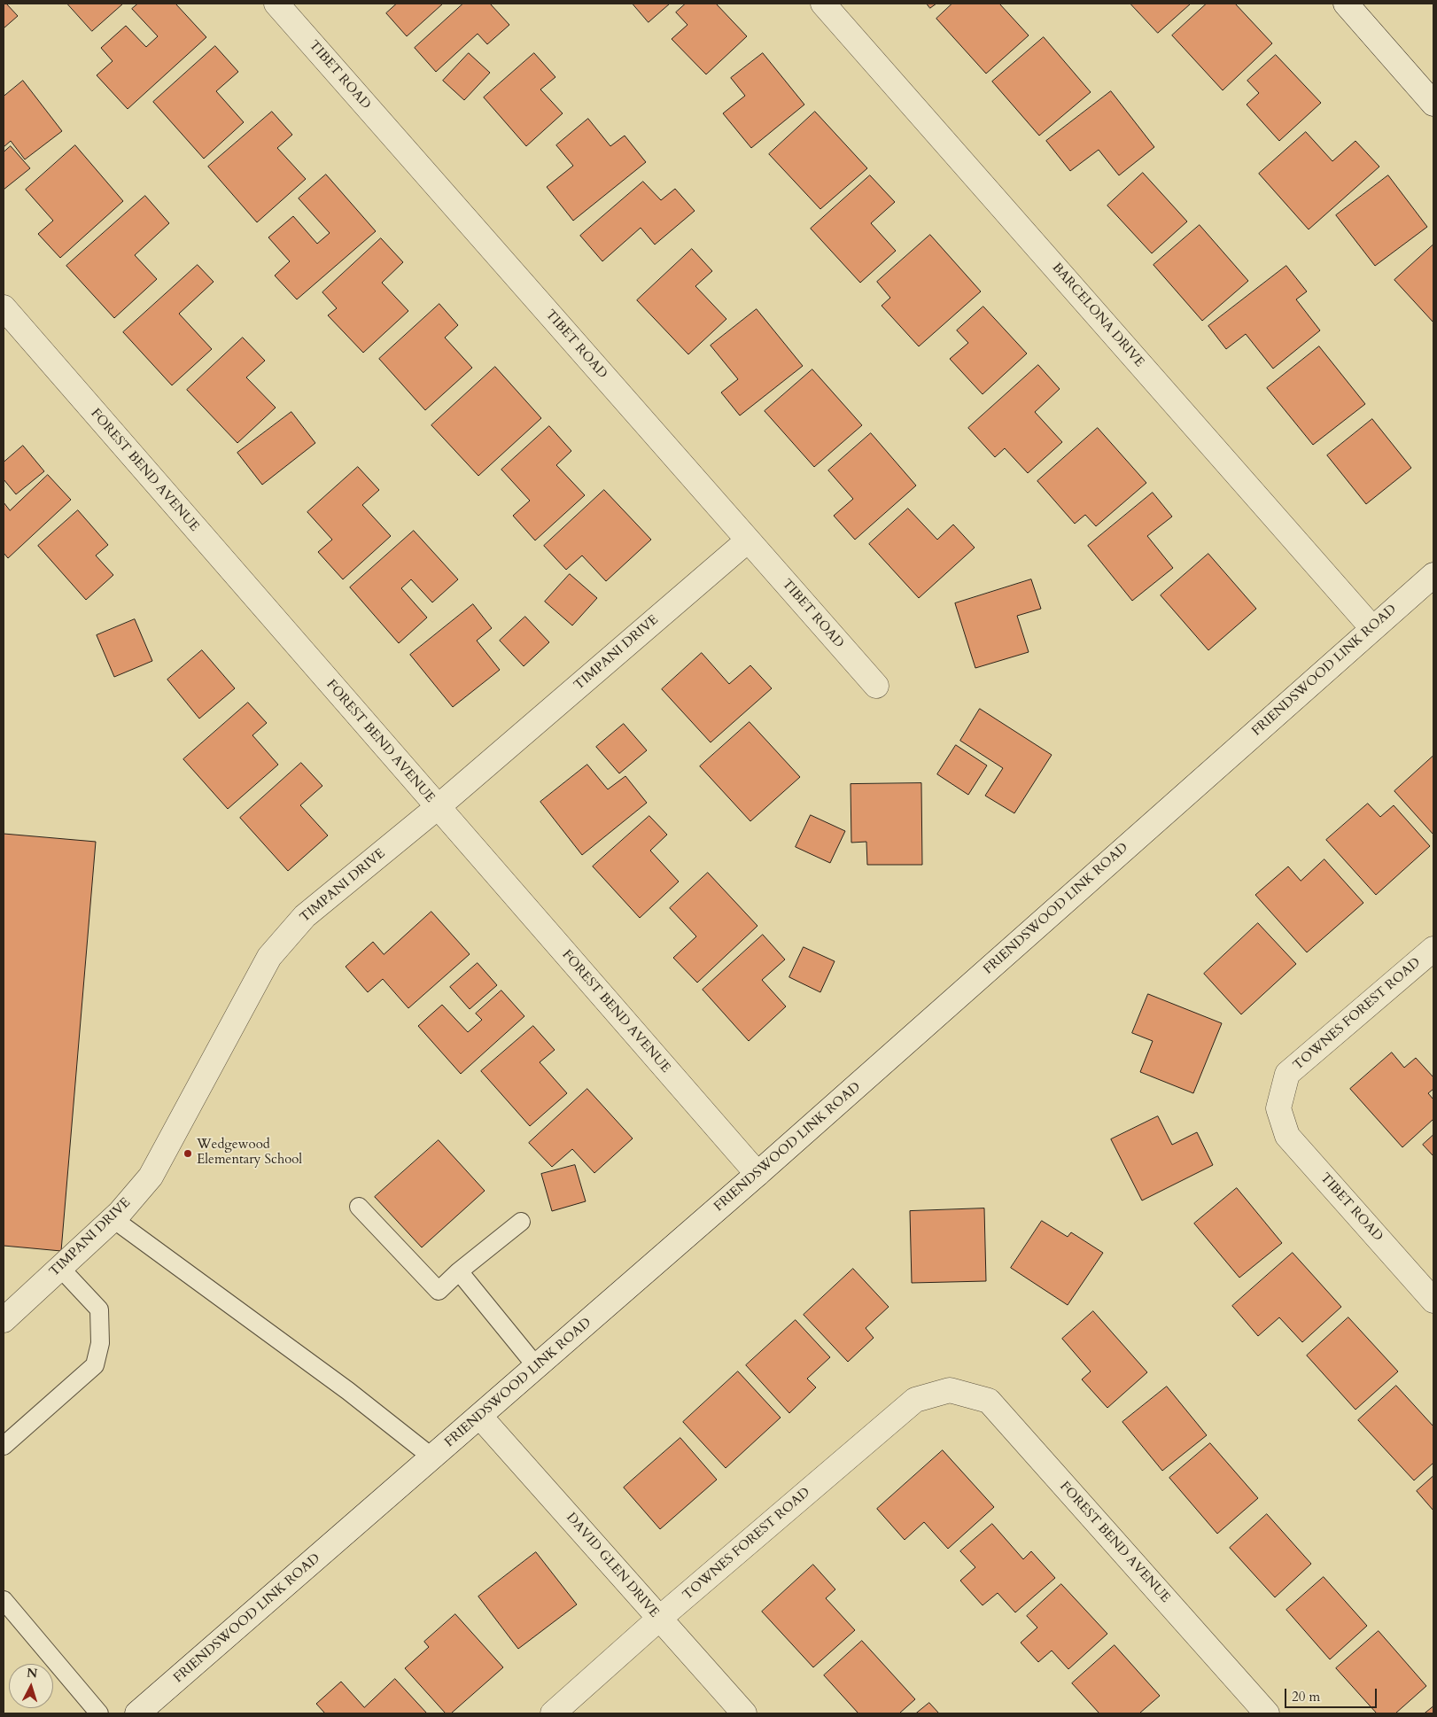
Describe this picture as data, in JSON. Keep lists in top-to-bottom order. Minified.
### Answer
{"streets":{"street":["TIBET ROAD","BARCELONA DRIVE","FOREST BEND AVENUE","TIMPANI DRIVE","FRIENDSWOOD LINK ROAD","TOWNES FOREST ROAD","DAVID GLEN DRIVE"]},"crossings":[["TIBET ROAD","TIMPANI DRIVE"],["TIBET ROAD","TOWNES FOREST ROAD"],["BARCELONA DRIVE","FRIENDSWOOD LINK ROAD"],["FOREST BEND AVENUE","TIMPANI DRIVE"],["FOREST BEND AVENUE","FRIENDSWOOD LINK ROAD"],["FOREST BEND AVENUE","TOWNES FOREST ROAD"],["FRIENDSWOOD LINK ROAD","DAVID GLEN DRIVE"],["TOWNES FOREST ROAD","DAVID GLEN DRIVE"]],"places":["Wedgewood Elementary School"],"scale_bar":"20 m","north":"top"}
